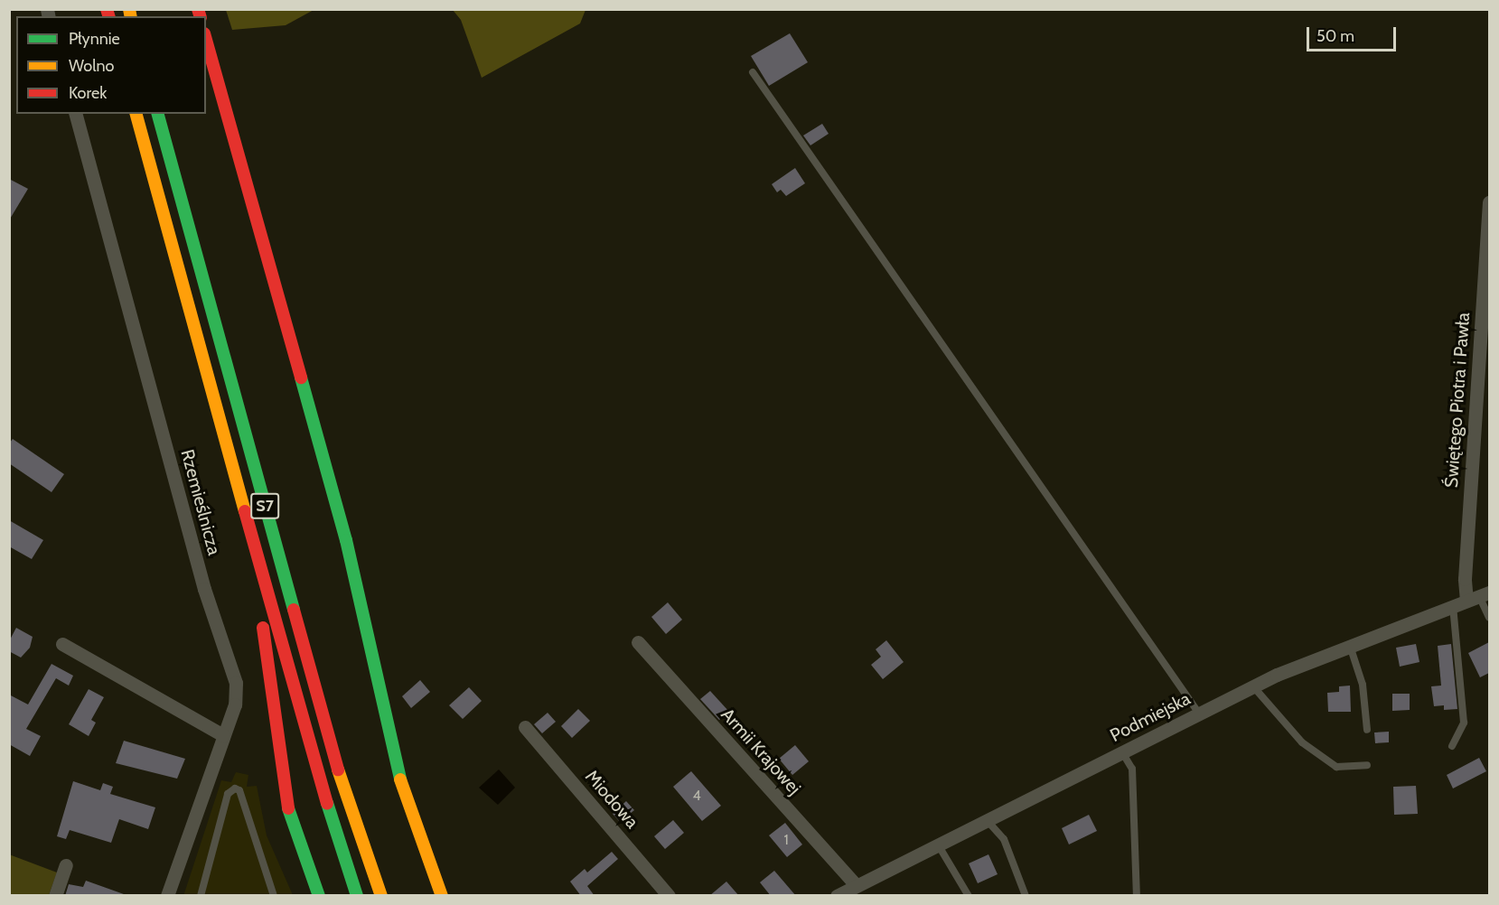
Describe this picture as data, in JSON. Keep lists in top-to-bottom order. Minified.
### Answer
{"streets":{"main road":["S7"],"street":["Świętego Piotra i Pawła","Rzemieślnicza","Podmiejska","Armii Krajowej","Miodowa"]},"crossings":[["Świętego Piotra i Pawła","Podmiejska"],["Podmiejska","Armii Krajowej"]],"house_numbers":["4","1"],"legend":["Płynnie","Wolno","Korek"],"scale_bar":"50 m"}
